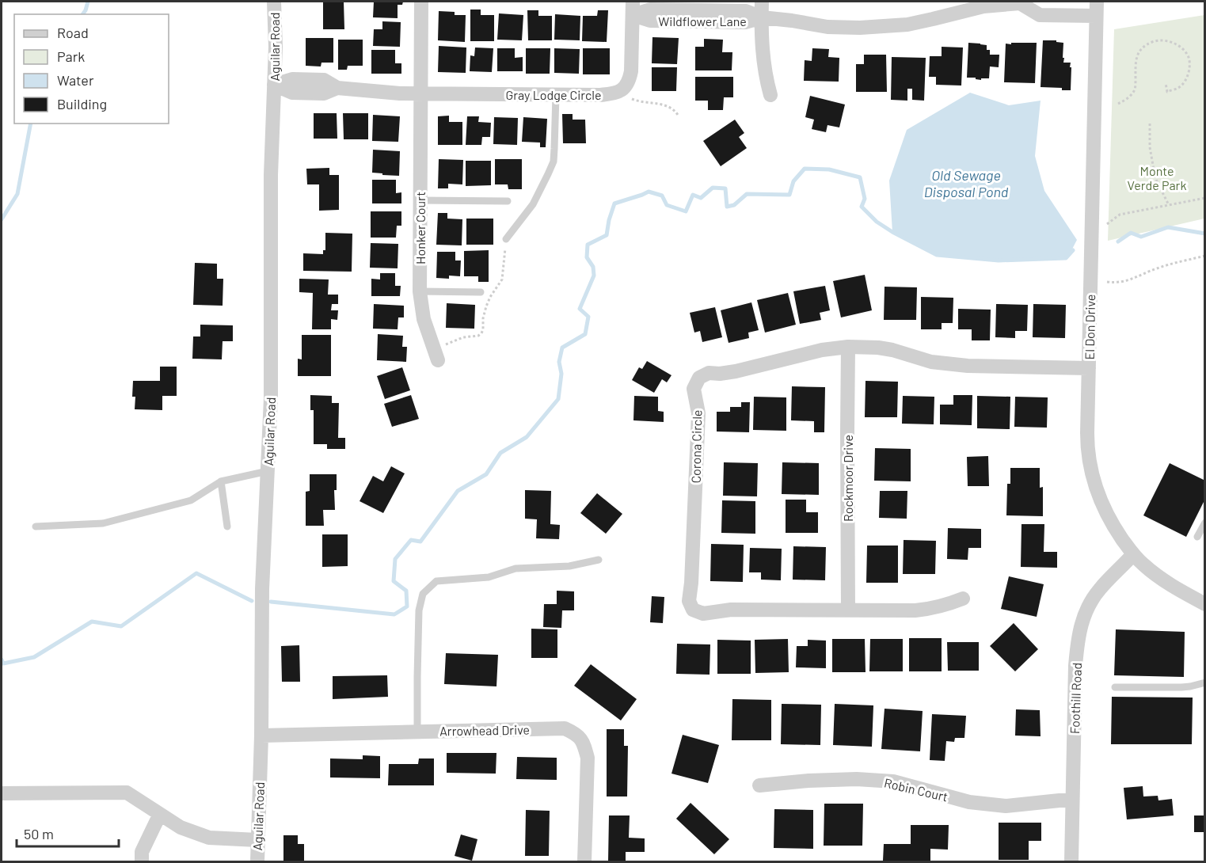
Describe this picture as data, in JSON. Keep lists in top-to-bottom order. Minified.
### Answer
{"streets":{"street":["Wildflower Lane","Aguilar Road","Gray Lodge Circle","Honker Court","El Don Drive","Corona Circle","Rockmoor Drive","Foothill Road","Arrowhead Drive","Robin Court"]},"crossings":[["Wildflower Lane","El Don Drive"],["Aguilar Road","Gray Lodge Circle"],["Aguilar Road","Arrowhead Drive"],["Gray Lodge Circle","Honker Court"],["El Don Drive","Corona Circle"],["El Don Drive","Foothill Road"],["Corona Circle","Rockmoor Drive"],["Foothill Road","Robin Court"]],"water":["Old Sewage Disposal Pond"],"parks":["Monte Verde Park"],"legend":["Road","Park","Water","Building"],"scale_bar":"50 m"}
